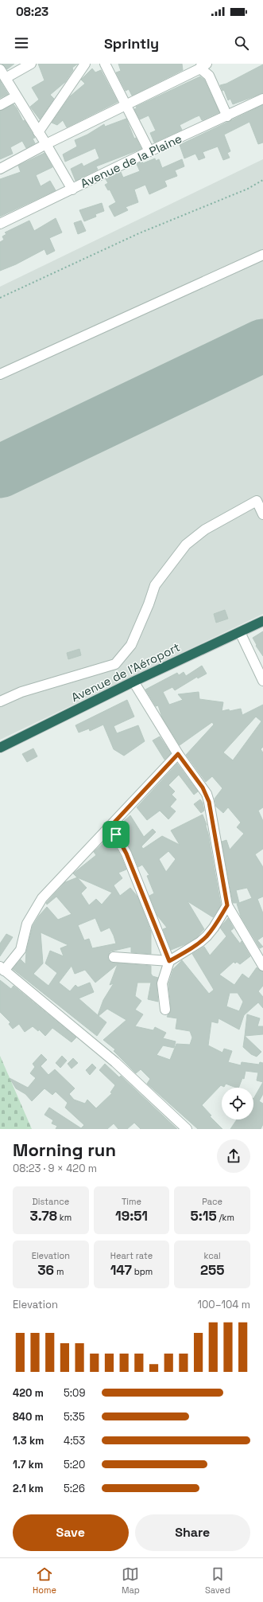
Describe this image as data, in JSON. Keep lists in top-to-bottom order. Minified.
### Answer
{"streets":{"highway":["Avenue de l'Aéroport"],"street":["Avenue de la Plaine"]},"page":{"status":"08:23","header":"Sprintly","heading":["Morning run","08:23 · 9 × 420 m"],"stats":[["Distance","3.78 km"],["Time","19:51"],["Pace","5:15 /km"],["Elevation","36 m"],["Heart rate","147 bpm"],["kcal","255"]],"chart":["Elevation","100–104 m"],"list":[{"name":"420 m","note":"5:09"},{"name":"840 m","note":"5:35"},{"name":"1.3 km","note":"4:53"},{"name":"1.7 km","note":"5:20"},{"name":"2.1 km","note":"5:26"}],"buttons":["Save","Share"],"tabs":["Home","Map","Saved"]}}
